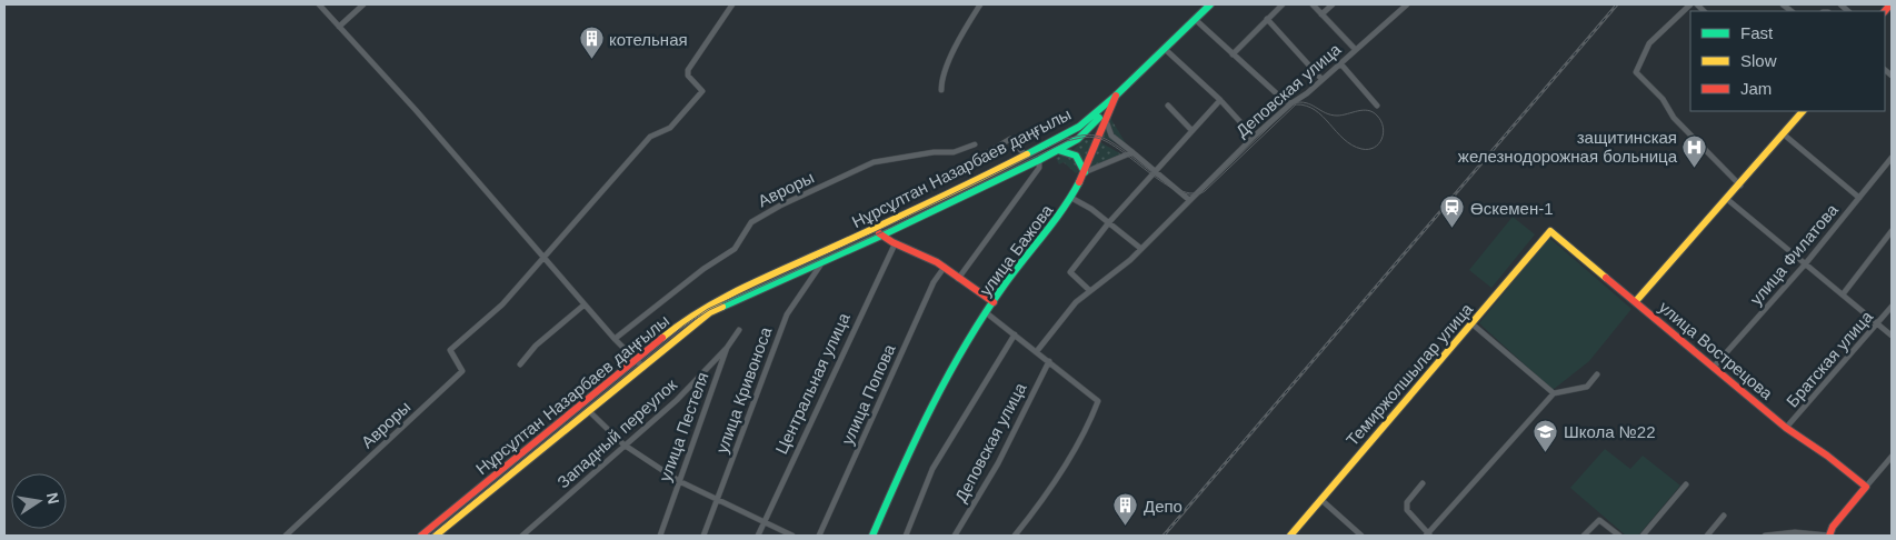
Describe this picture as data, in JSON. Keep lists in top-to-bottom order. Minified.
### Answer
{"streets":{"main road":["Нұрсұлтан Назарбаев даңғылы","улица Бажова","улица Вострецова","Темиржолшылар улица"],"street":["Деповская улица","Авроры","улица Филатова","Братская улица","Центральная улица","улица Кривоноса","улица Попова","улица Пестеля","Западный переулок"]},"crossings":[["Нұрсұлтан Назарбаев даңғылы","улица Бажова"],["Нұрсұлтан Назарбаев даңғылы","улица Кривоноса"],["улица Филатова","улица Вострецова"],["улица Вострецова","Братская улица"],["улица Вострецова","Темиржолшылар улица"],["улица Пестеля","Западный переулок"]],"places":{"building":["котельная","Депо"],"hospital":["защитинская железнодорожная больница"],"station":["Өскемен-1"],"school or university":["Школа №22"]},"legend":["Fast","Slow","Jam"],"north":"right"}
